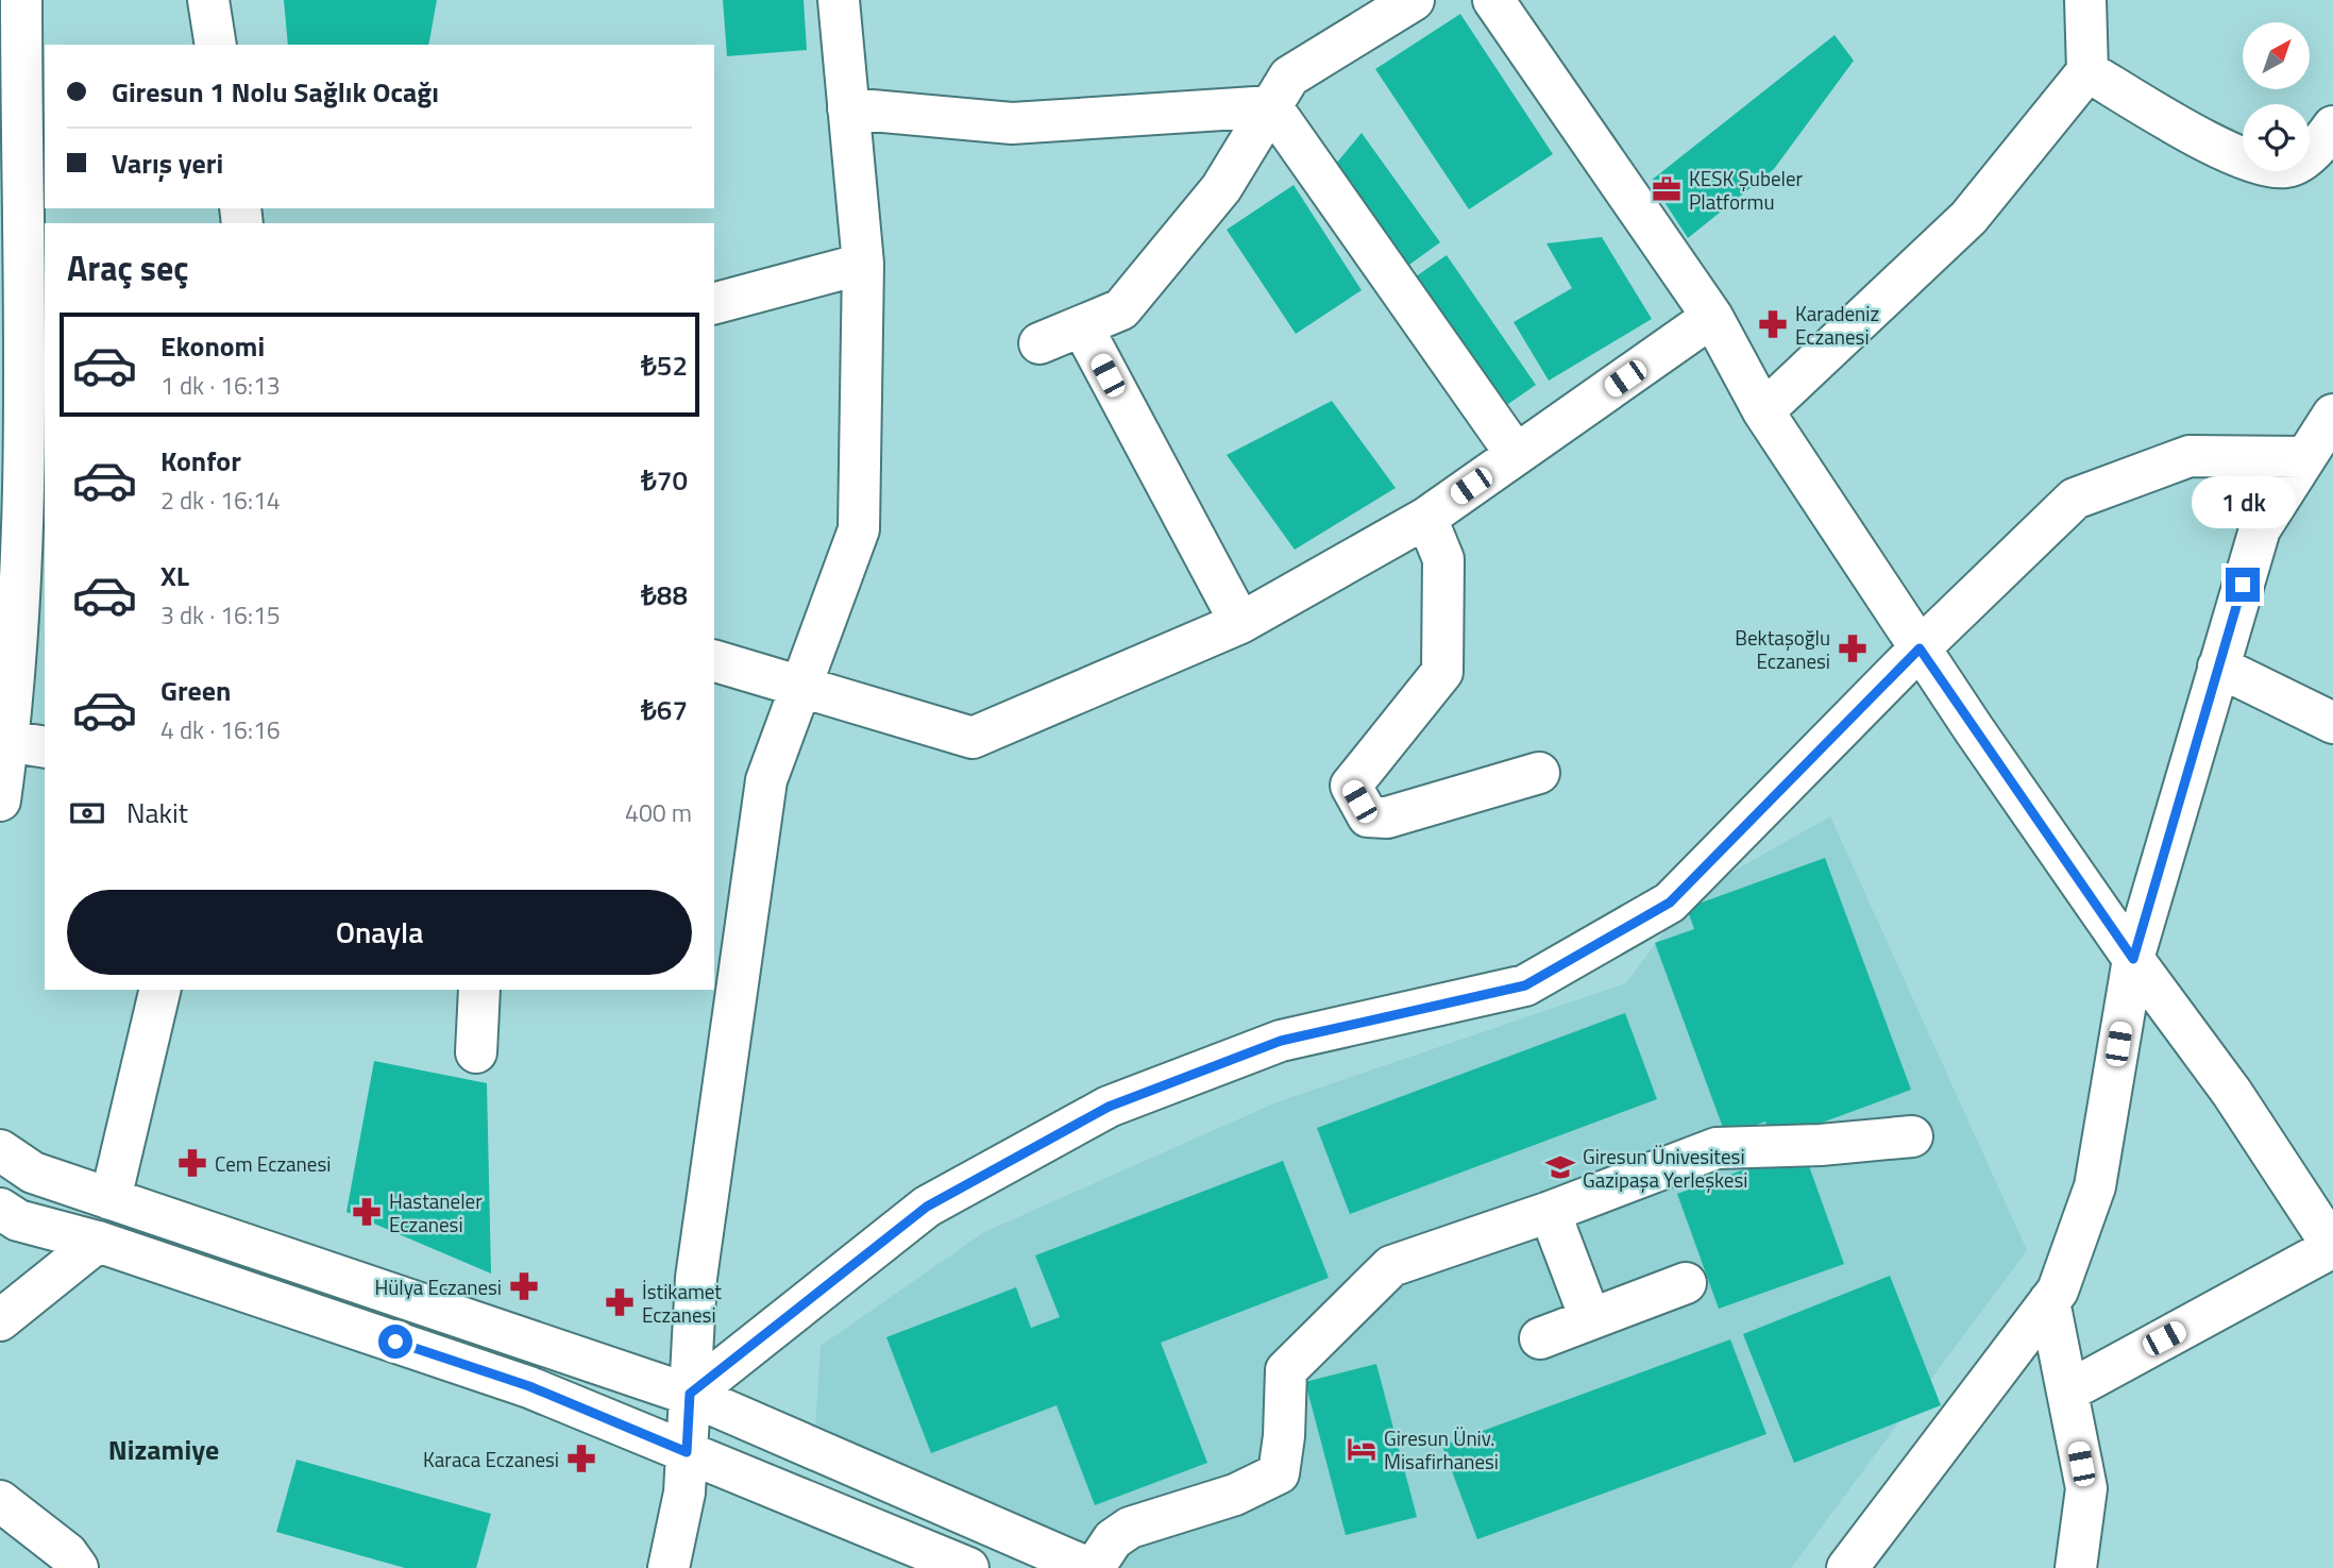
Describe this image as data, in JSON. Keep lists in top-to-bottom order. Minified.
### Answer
{"districts":["Nizamiye"],"places":{"office":["KESK Şubeler Platformu"],"pharmacy":["Karadeniz Eczanesi","Bektaşoğlu Eczanesi","Cem Eczanesi","Hastaneler Eczanesi","Hülya Eczanesi","İstikamet Eczanesi","Karaca Eczanesi"],"school or university":["Giresun Ünivesitesi Gazipaşa Yerleşkesi"],"hotel":["Giresun Üniv. Misafirhanesi"]},"north":"top right","page":{"banner":["Giresun 1 Nolu Sağlık Ocağı","Varış yeri"],"heading":"Araç seç","list":[{"name":"Ekonomi","note":"1 dk · 16:13","value":"₺52"},{"name":"Konfor","note":"2 dk · 16:14","value":"₺70"},{"name":"XL","note":"3 dk · 16:15","value":"₺88"},{"name":"Green","note":"4 dk · 16:16","value":"₺67"}],"bubble":"1 dk","pay":["Nakit","400 m"],"buttons":"Onayla"}}
